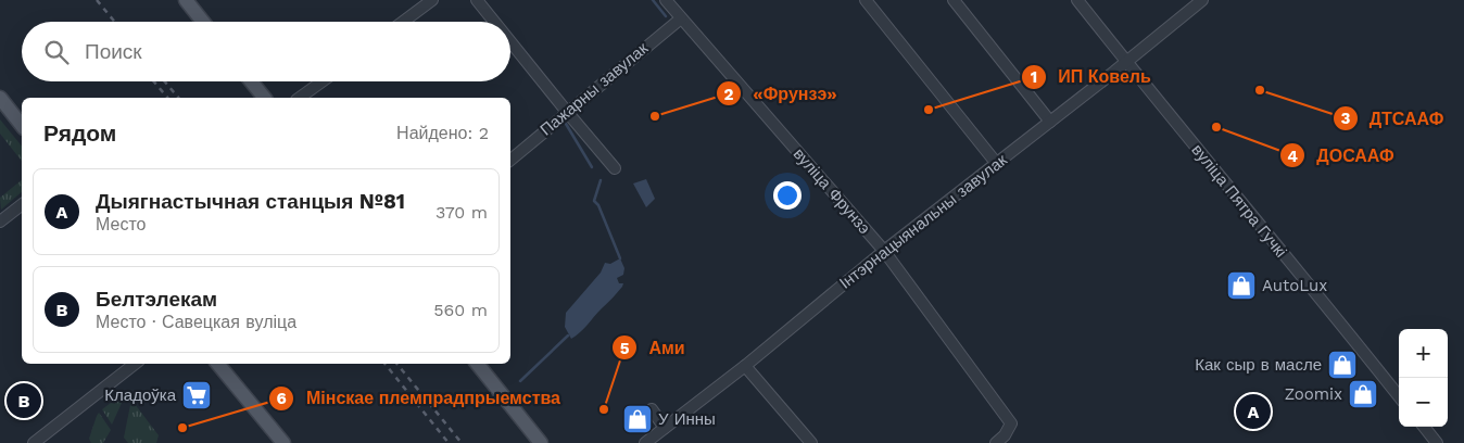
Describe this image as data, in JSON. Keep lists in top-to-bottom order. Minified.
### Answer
{"streets":{"street":["Пажарны завулак","вуліца Фрунзэ","вуліца Пятра Гучкі","Інтэрнацыянальны завулак"]},"crossings":[["Пажарны завулак","вуліца Фрунзэ"],["вуліца Фрунзэ","Інтэрнацыянальны завулак"],["вуліца Пятра Гучкі","Інтэрнацыянальны завулак"]],"places":{"other":["ДТСААФ","ИП Ковель","«Фрунзэ»","ДОСААФ","Ами","Мінскае племпрадпрыемства"],"shop":["AutoLux","Как сыр в масле","Zoomix","У Инны"],"supermarket":["Кладоўка"]},"page":{"search":"Поиск","heading":["Рядом","Найдено: 2"],"list":[{"mark":"A","name":"Дыягнастычная станцыя №81","note":"Место","value":"370 m"},{"mark":"B","name":"Белтэлекам","note":"Место · Савецкая вуліца","value":"560 m"}],"map_buttons":["+","−"],"pins":["B","A"]}}
